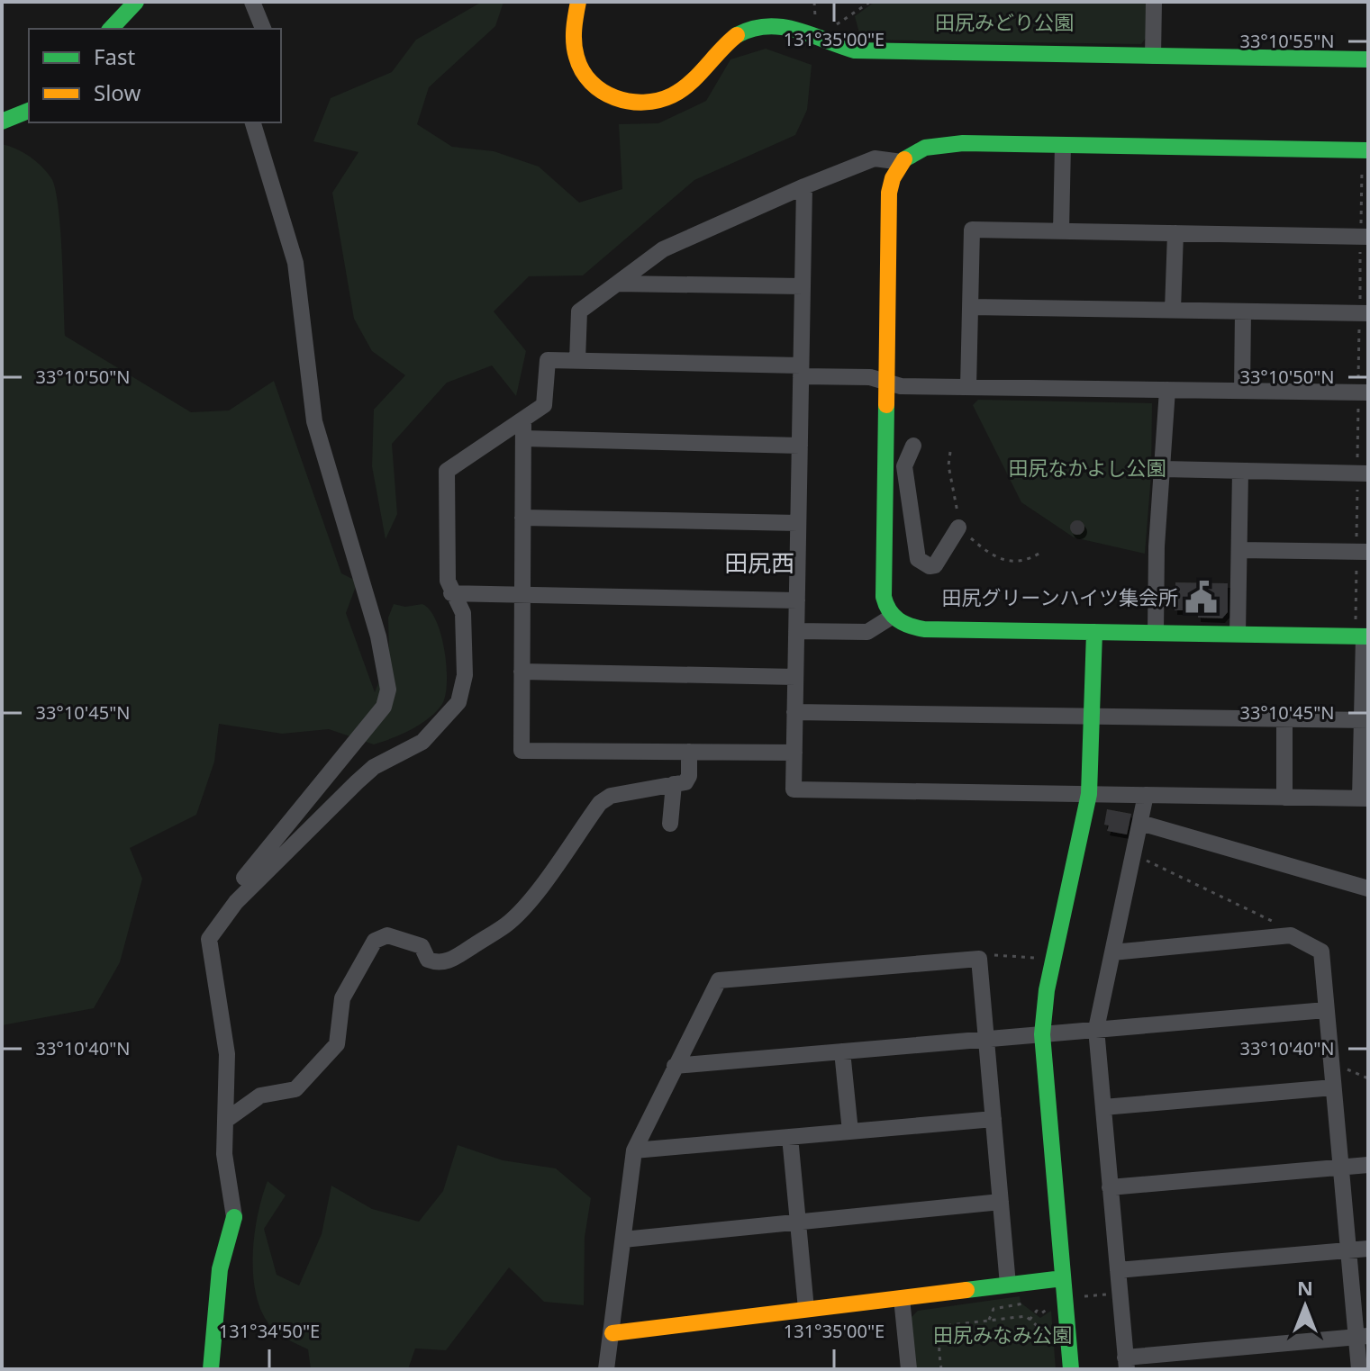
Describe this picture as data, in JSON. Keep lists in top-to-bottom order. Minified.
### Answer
{"districts":["田尻西"],"parks":["田尻みどり公園","田尻なかよし公園","田尻みなみ公園"],"places":{"public building":["田尻グリーンハイツ集会所"]},"legend":["Fast","Slow"],"north":"top","coordinates":["131°35'00\"E","33°10'55\"N","33°10'50\"N","33°10'45\"N","33°10'40\"N","131°34'50\"E"]}
